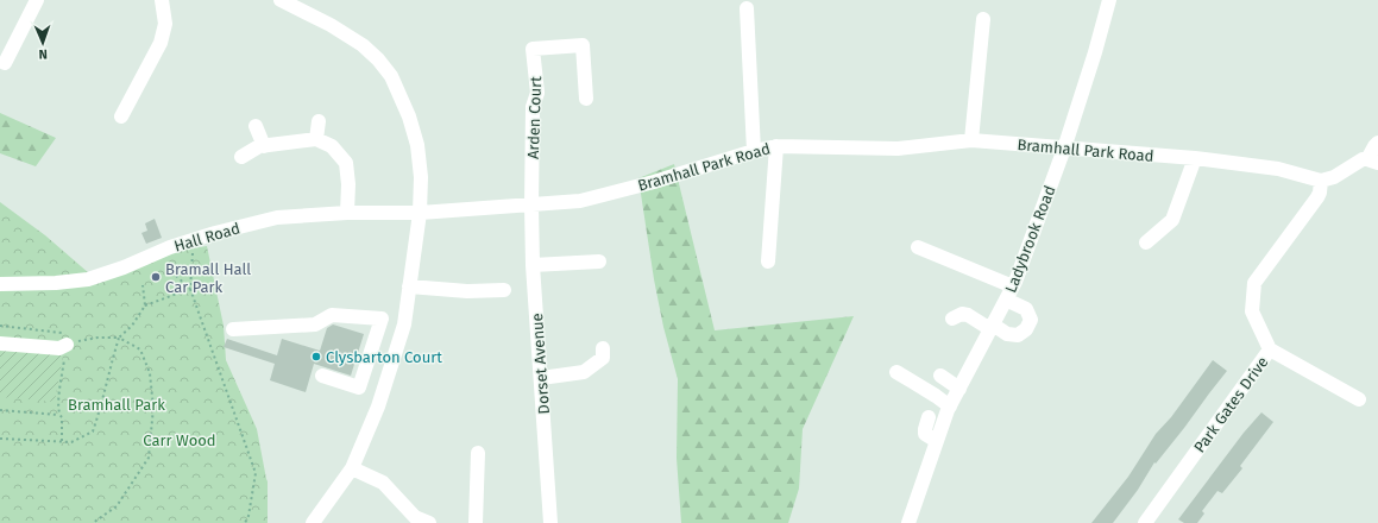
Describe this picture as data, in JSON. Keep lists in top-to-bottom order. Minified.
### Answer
{"streets":{"street":["Arden Court","Bramhall Park Road","Hall Road","Ladybrook Road","Dorset Avenue","Park Gates Drive"]},"crossings":[["Arden Court","Bramhall Park Road"],["Arden Court","Dorset Avenue"],["Bramhall Park Road","Hall Road"],["Bramhall Park Road","Ladybrook Road"],["Bramhall Park Road","Dorset Avenue"],["Bramhall Park Road","Park Gates Drive"]],"parks":["Bramhall Park","Carr Wood"],"places":["Bramall Hall Car Park","Clysbarton Court"],"north":"bottom"}
